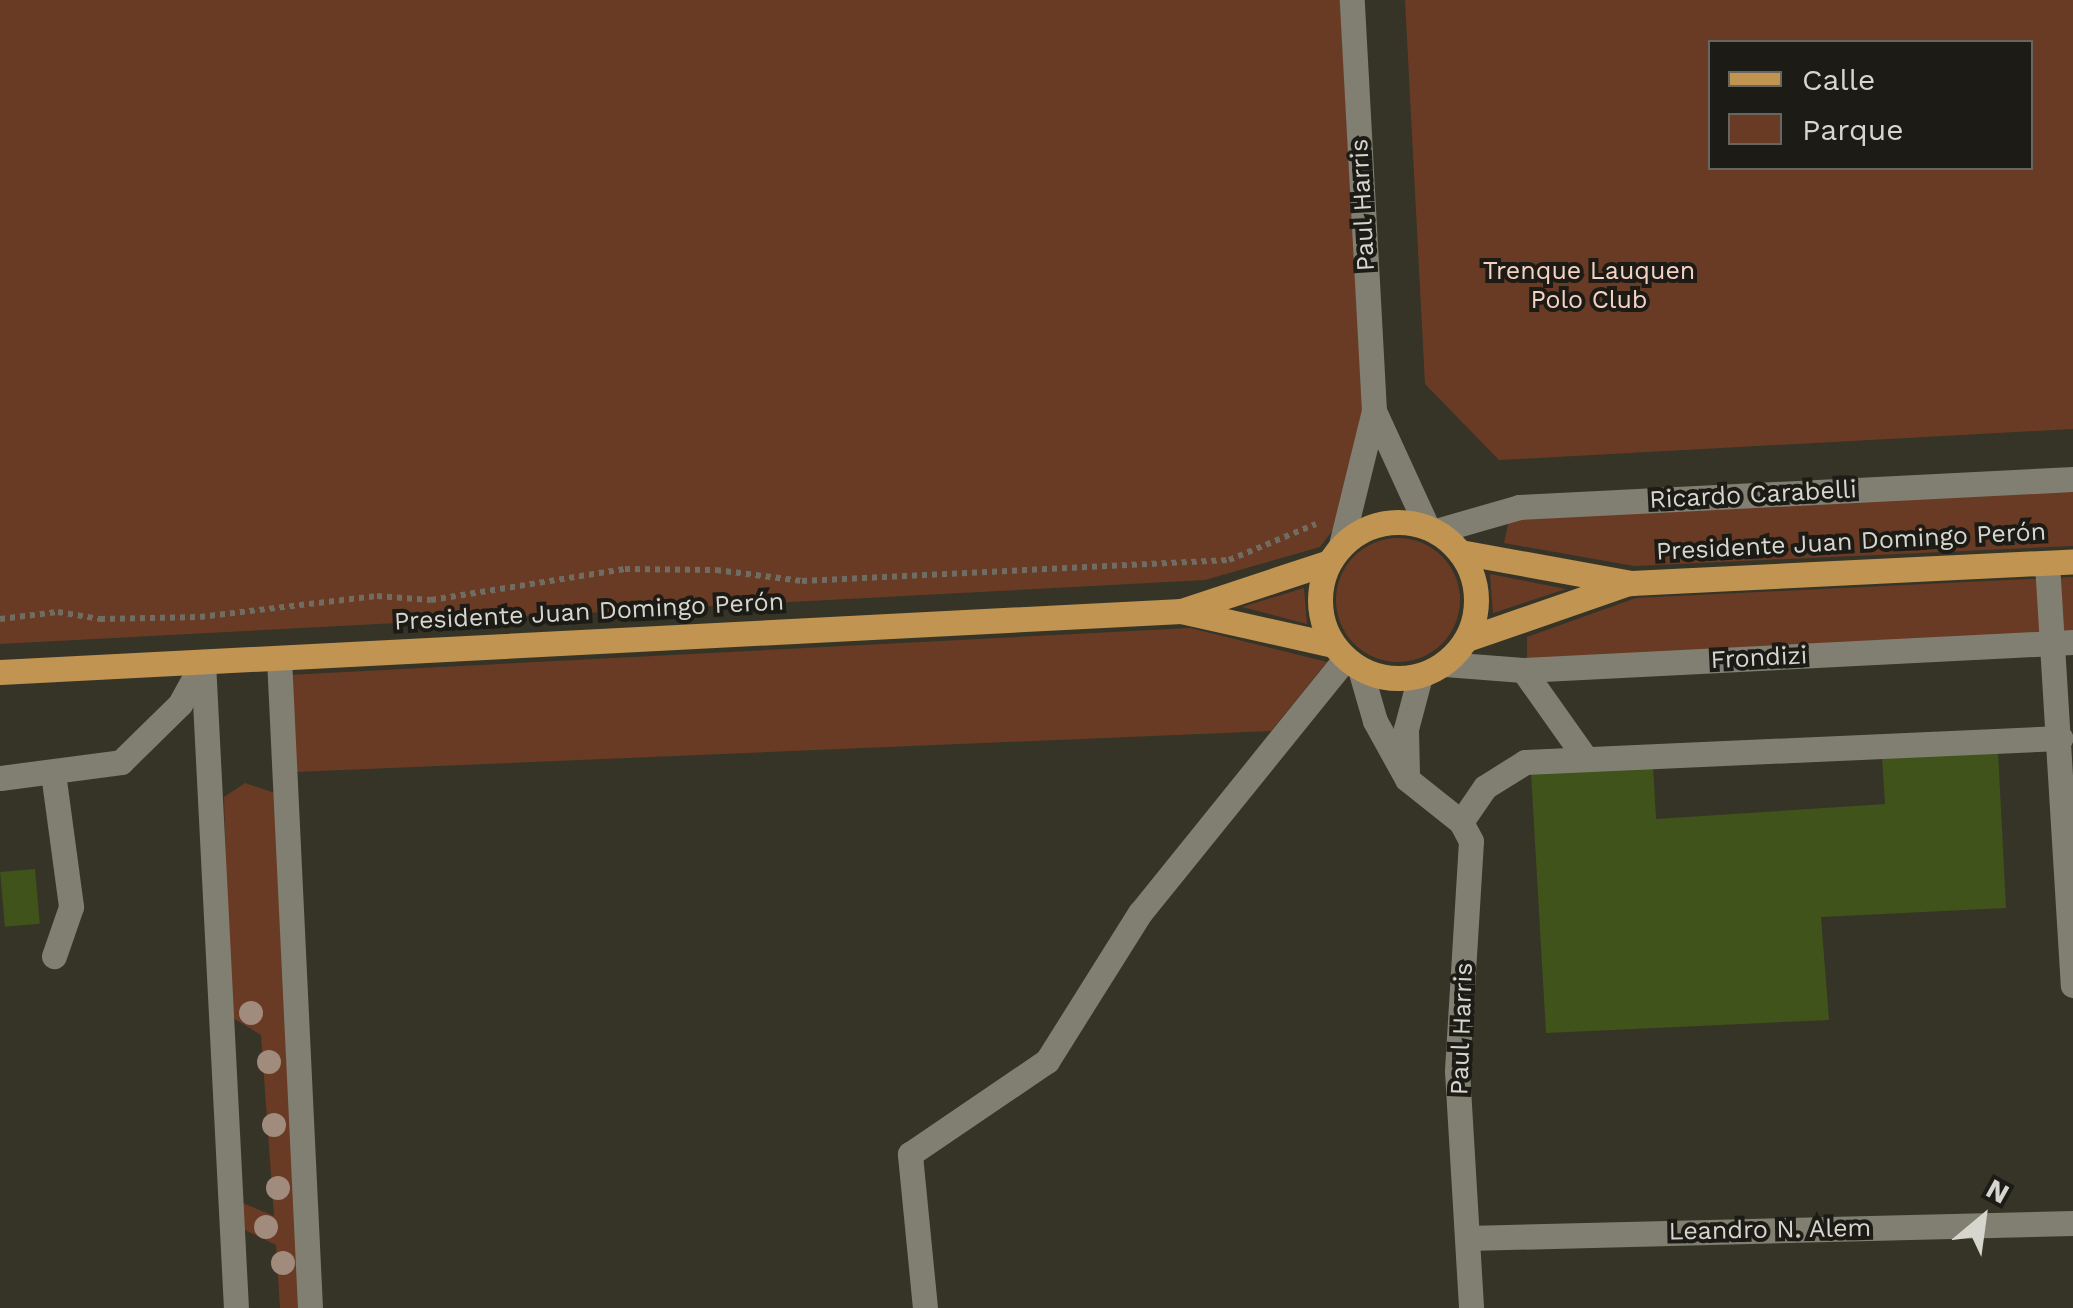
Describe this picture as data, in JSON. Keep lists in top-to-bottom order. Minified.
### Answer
{"streets":{"main road":["Presidente Juan Domingo Perón"],"street":["Paul Harris","Ricardo Carabelli","Frondizi","Leandro N. Alem"]},"crossings":[["Paul Harris","Ricardo Carabelli"],["Paul Harris","Presidente Juan Domingo Perón"],["Paul Harris","Frondizi"],["Paul Harris","Leandro N. Alem"],["Ricardo Carabelli","Presidente Juan Domingo Perón"],["Ricardo Carabelli","Frondizi"],["Presidente Juan Domingo Perón","Frondizi"]],"parks":["Trenque Lauquen Polo Club"],"legend":["Calle","Parque"],"north":"top right"}
